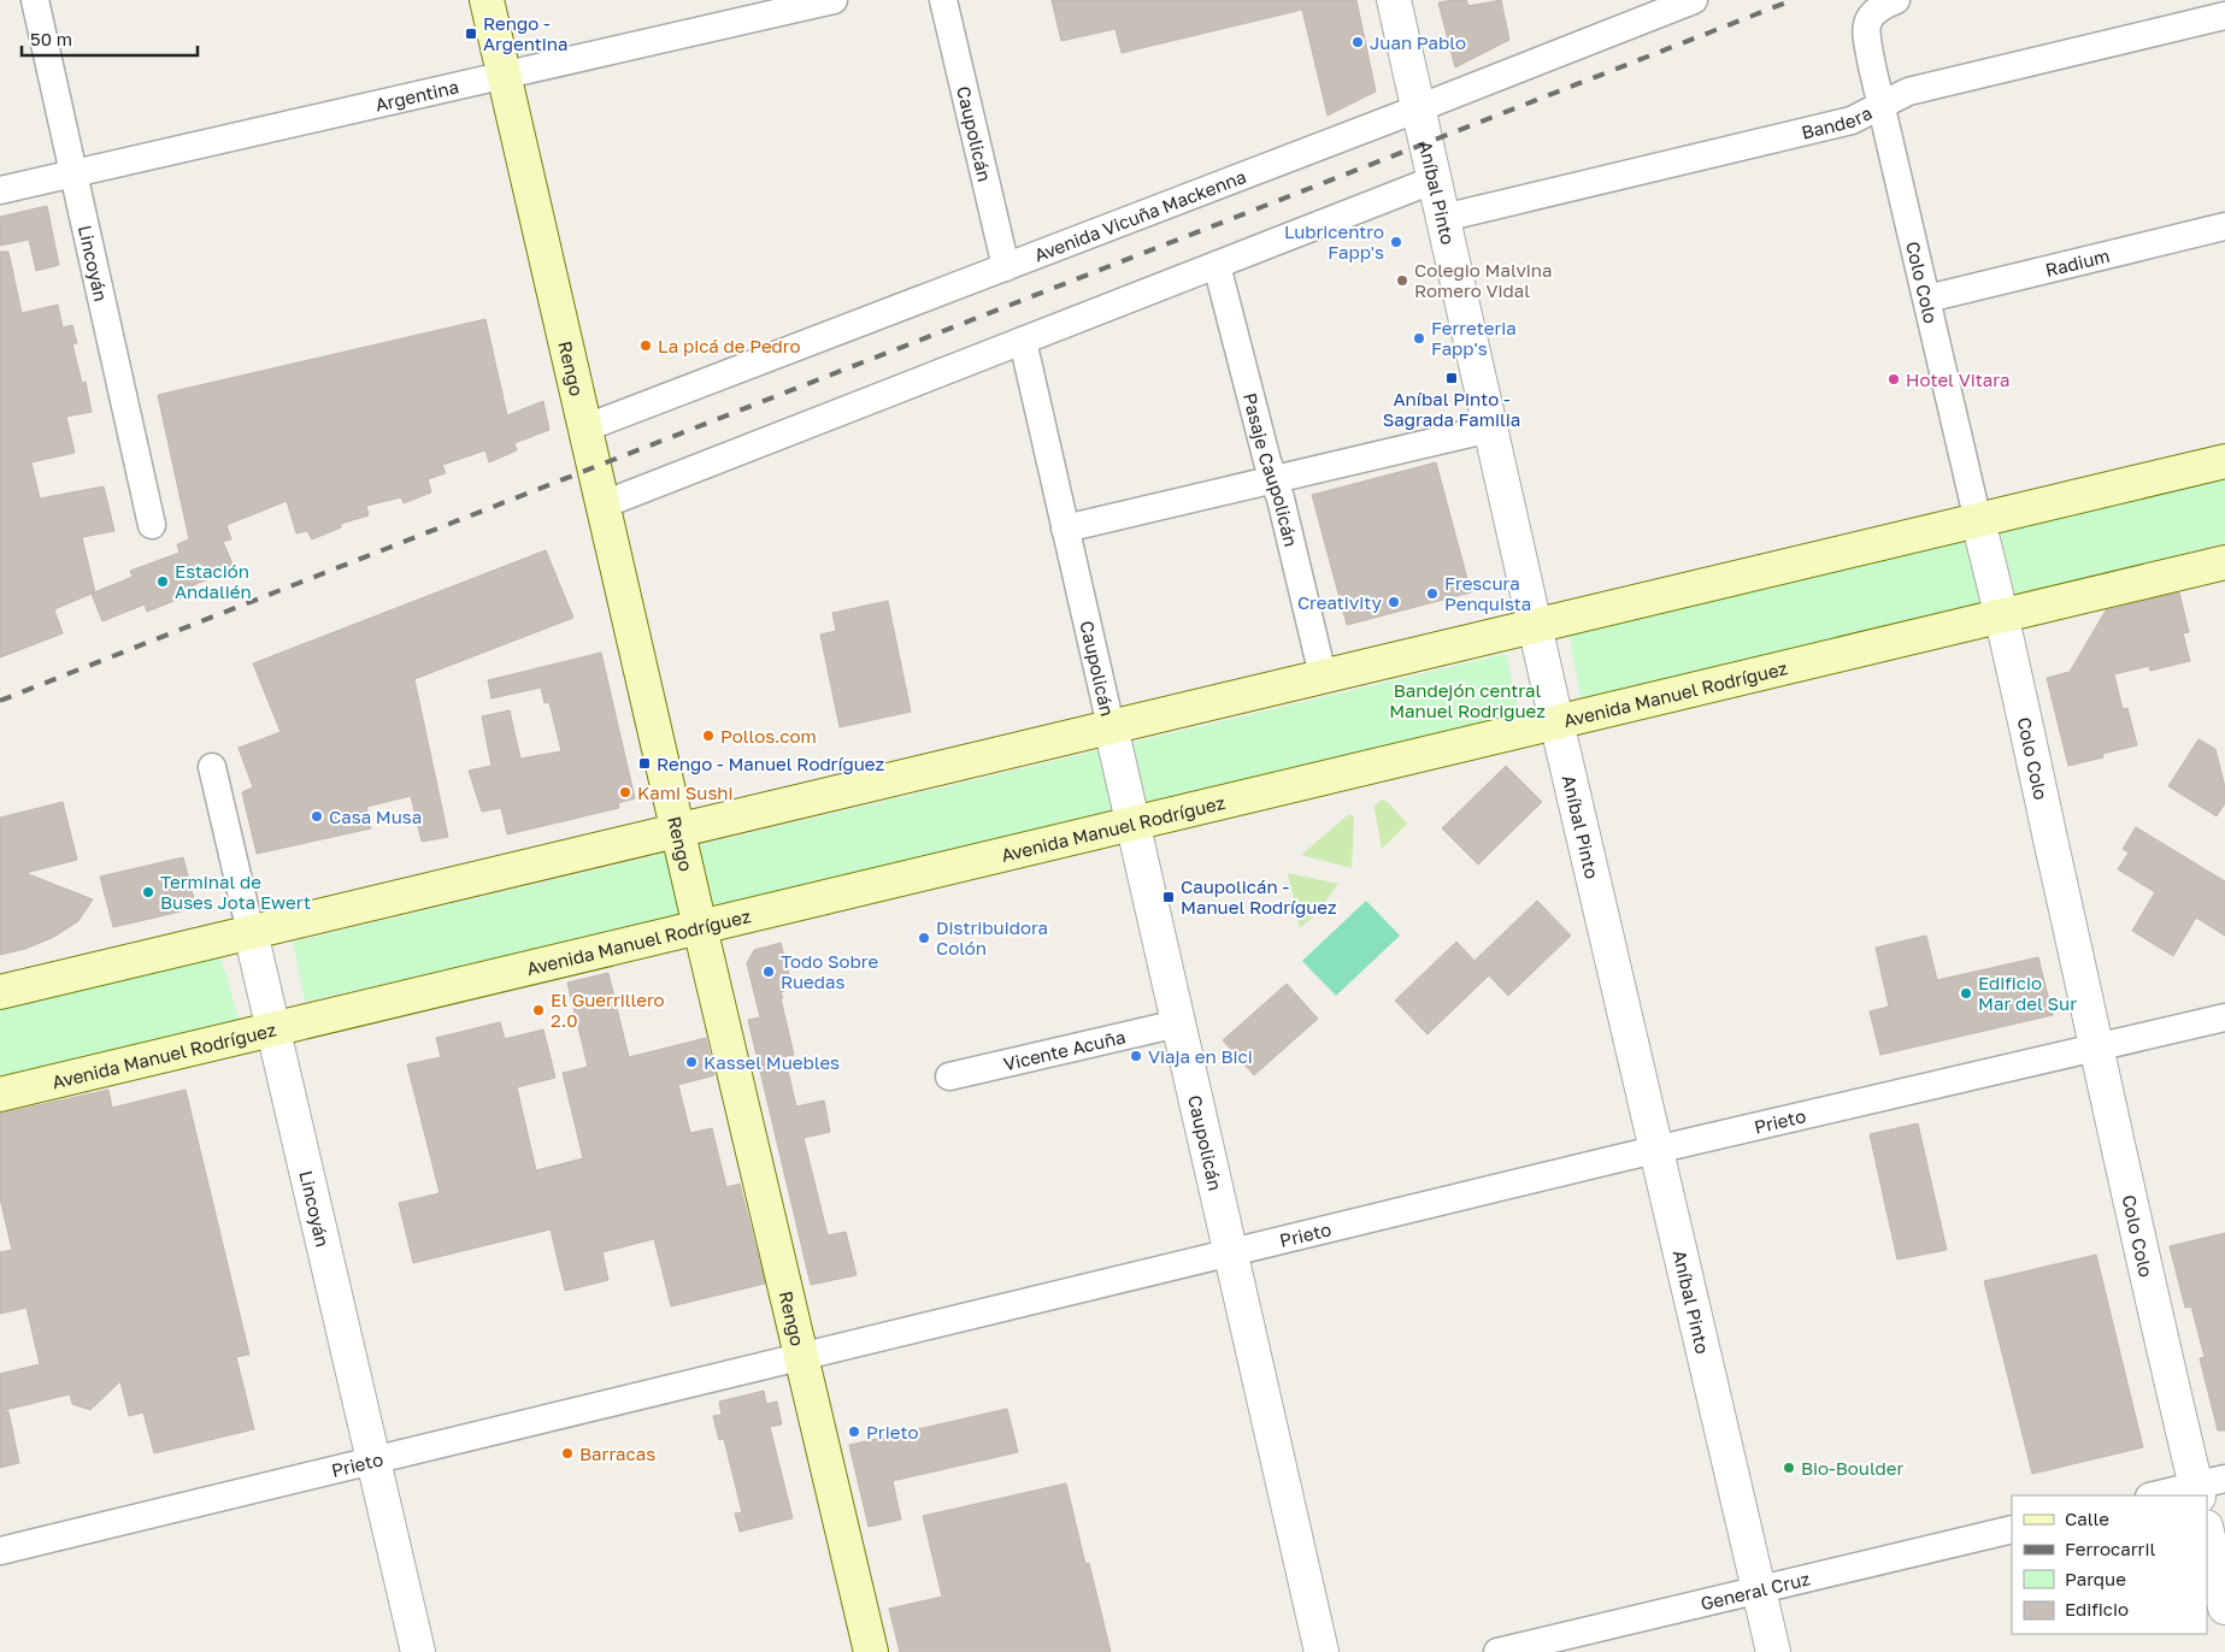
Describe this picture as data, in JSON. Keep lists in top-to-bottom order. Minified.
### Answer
{"streets":{"main road":["Rengo","Avenida Manuel Rodríguez"],"street":["Argentina","Bandera","Caupolicán","Aníbal Pinto","Avenida Vicuña Mackenna","Lincoyán","Radium","Colo Colo","Pasaje Caupolicán","Vicente Acuña","Prieto","General Cruz"]},"crossings":[["Argentina","Lincoyán"],["Argentina","Rengo"],["Bandera","Aníbal Pinto"],["Bandera","Colo Colo"],["Caupolicán","Avenida Vicuña Mackenna"],["Caupolicán","Avenida Manuel Rodríguez"],["Caupolicán","Vicente Acuña"],["Caupolicán","Prieto"],["Aníbal Pinto","Avenida Vicuña Mackenna"],["Aníbal Pinto","Avenida Manuel Rodríguez"],["Aníbal Pinto","Prieto"],["Aníbal Pinto","General Cruz"],["Avenida Vicuña Mackenna","Rengo"],["Lincoyán","Avenida Manuel Rodríguez"],["Lincoyán","Prieto"],["Radium","Colo Colo"],["Colo Colo","Avenida Manuel Rodríguez"],["Colo Colo","Prieto"],["Rengo","Avenida Manuel Rodríguez"],["Rengo","Prieto"]],"parks":["Bandejón central Manuel Rodriguez"],"places":{"transit":["Rengo - Argentina","Aníbal Pinto - Sagrada Familia","Rengo - Manuel Rodríguez","Caupolicán - Manuel Rodríguez"],"other":["Juan Pablo","Lubricentro Fapp's","Colegio Malvina Romero Vidal","Ferreteria Fapp's","La picá de Pedro","Hotel Vitara","Estación Andalién","Frescura Penquista","Creativity","Pollos.com","Kami Sushi","Casa Musa","Terminal de Buses Jota Ewert","Distribuidora Colón","Todo Sobre Ruedas","Edificio Mar del Sur","El Guerrillero 2.0","Viaja en Bici","Kassel Muebles","Prieto","Barracas","Bio-Boulder"]},"legend":["Calle","Ferrocarril","Parque","Edificio"],"scale_bar":"50 m"}
